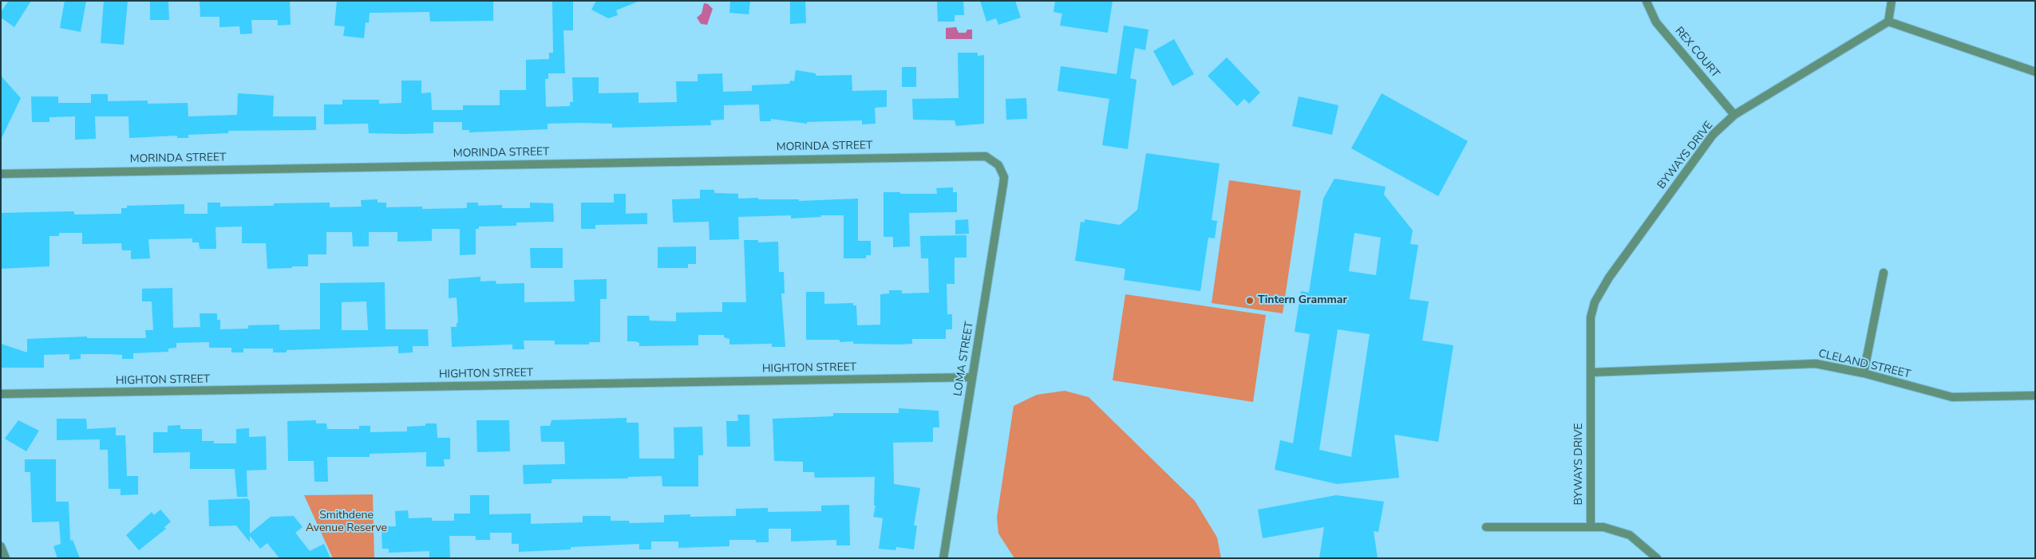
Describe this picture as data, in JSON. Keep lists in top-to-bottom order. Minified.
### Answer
{"streets":{"street":["REX COURT","MORINDA STREET","BYWAYS DRIVE","LOMA STREET","CLELAND STREET","HIGHTON STREET"]},"crossings":[["REX COURT","BYWAYS DRIVE"],["MORINDA STREET","LOMA STREET"],["BYWAYS DRIVE","CLELAND STREET"],["LOMA STREET","HIGHTON STREET"]],"parks":["Smithdene Avenue Reserve"],"places":["Tintern Grammar"]}
